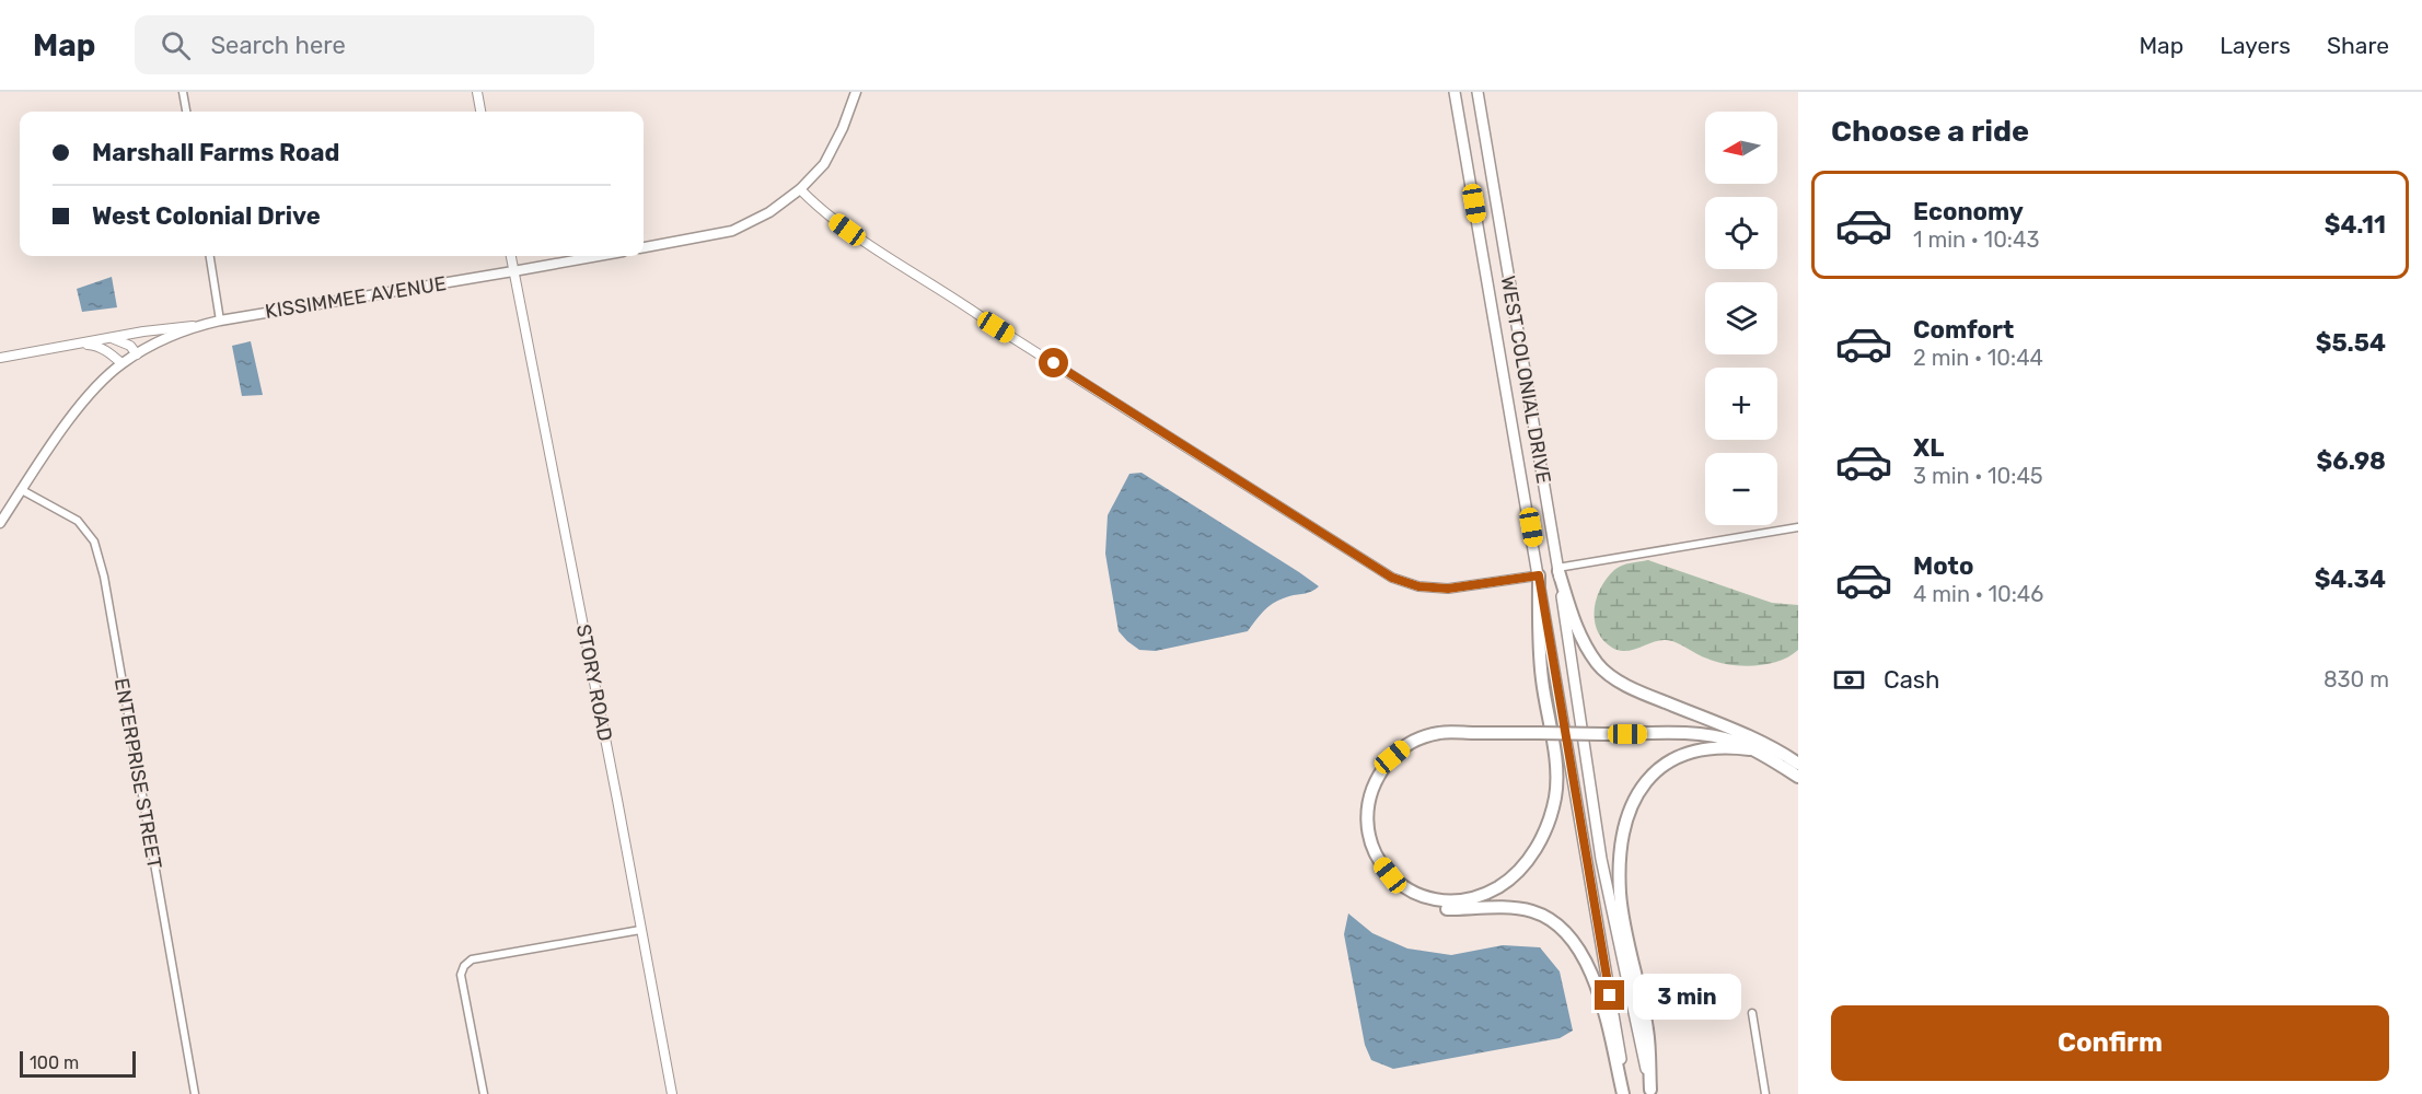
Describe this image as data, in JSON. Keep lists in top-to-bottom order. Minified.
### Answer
{"streets":{"highway":["WEST COLONIAL DRIVE"],"main road":["KISSIMMEE AVENUE"],"street":["STORY ROAD","ENTERPRISE STREET"]},"crossings":[["KISSIMMEE AVENUE","STORY ROAD"]],"scale_bar":"100 m","north":"left","page":{"header":"Map","search":"Search here","nav":["Map","Layers","Share"],"heading":"Choose a ride","map_buttons":["+","−"],"banner":["Marshall Farms Road","West Colonial Drive"],"list":[{"name":"Economy","note":"1 min · 10:43","value":"$4.11"},{"name":"Comfort","note":"2 min · 10:44","value":"$5.54"},{"name":"XL","note":"3 min · 10:45","value":"$6.98"},{"name":"Moto","note":"4 min · 10:46","value":"$4.34"}],"pay":["Cash","830 m"],"bubble":"3 min","buttons":"Confirm","scale":"100 m"}}
